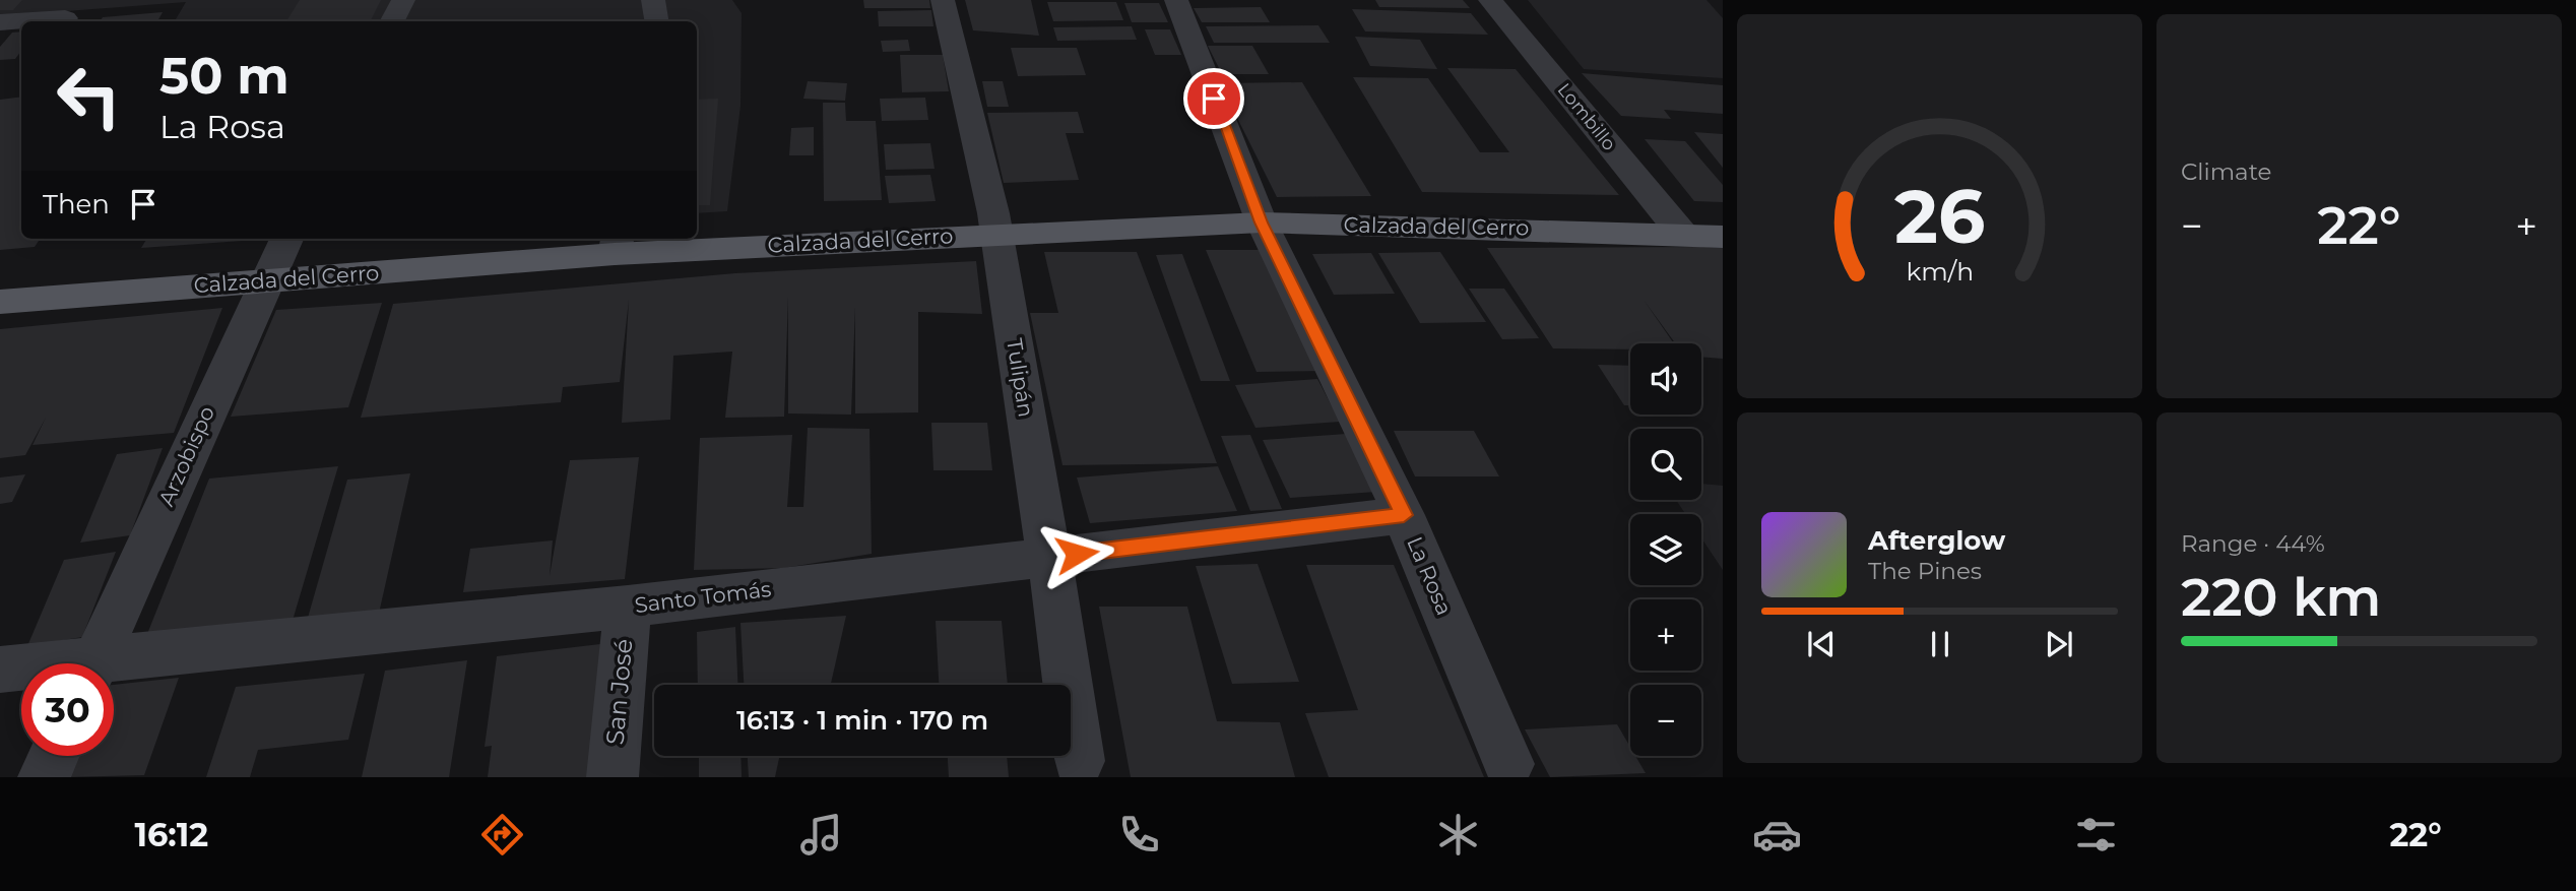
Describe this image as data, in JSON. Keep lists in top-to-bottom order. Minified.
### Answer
{"streets":{"main road":["Calzada del Cerro"],"street":["Lombillo","Tulipán","Arzobispo","La Rosa","Santo Tomás","San José"]},"crossings":[["Lombillo","Calzada del Cerro"],["Calzada del Cerro","Tulipán"],["Calzada del Cerro","Arzobispo"],["Calzada del Cerro","La Rosa"],["Tulipán","Santo Tomás"],["La Rosa","Santo Tomás"],["Santo Tomás","San José"]],"page":{"tile":["Climate",["Range · 44%","220 km"]],"turn":["50 m","La Rosa"],"then":"Then","heat":["−","22°","+"],"map_buttons":["+","−"],"song":["Afterglow","The Pines"],"limit":"30","trip":"16:13 · 1 min · 170 m","tabs":["16:12","22°"],"gauge":["26","km/h"]}}
